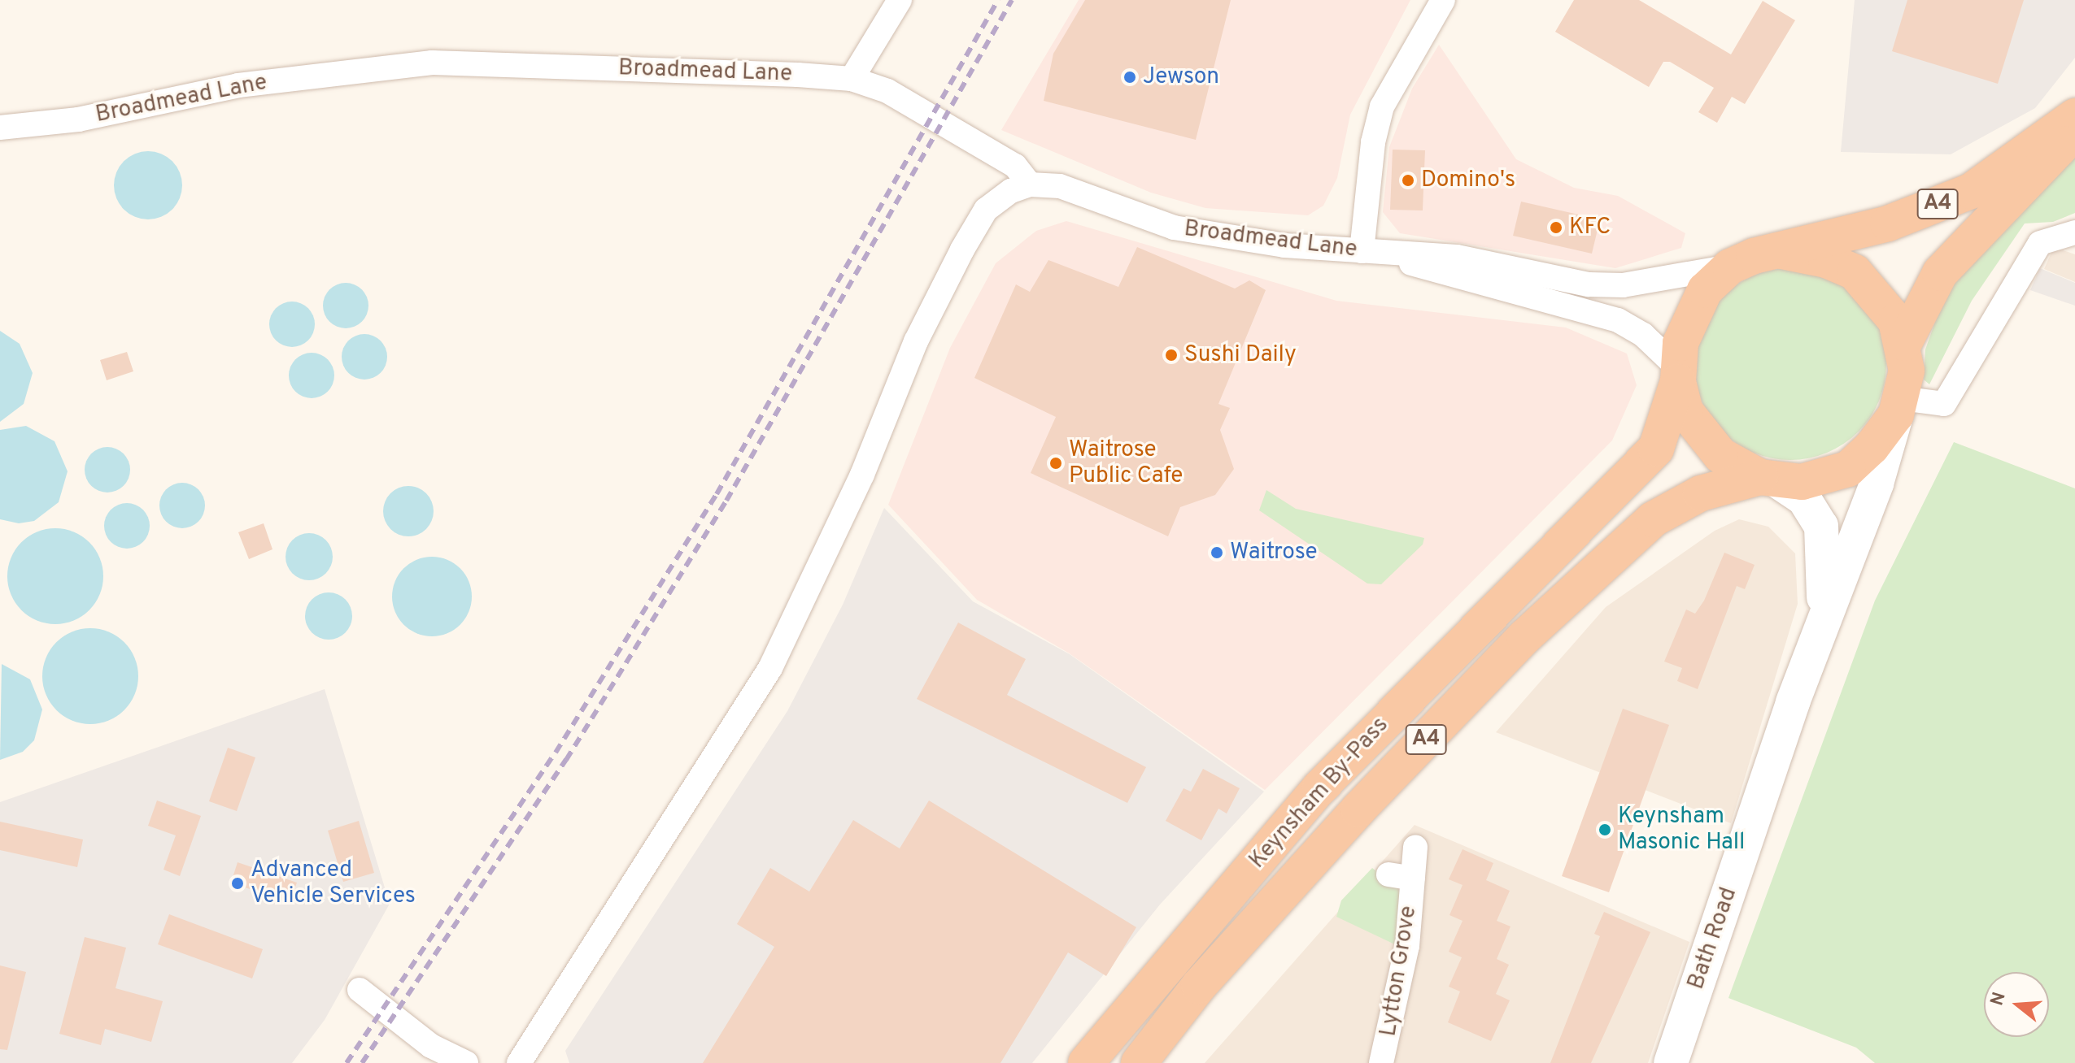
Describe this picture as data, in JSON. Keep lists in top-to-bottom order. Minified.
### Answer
{"streets":{"highway":["A4","Keynsham By-Pass"],"main road":["Bath Road"],"street":["Broadmead Lane","Lytton Grove"]},"crossings":[["Broadmead Lane","A4"],["Broadmead Lane","Keynsham By-Pass"],["Broadmead Lane","Bath Road"],["A4","Keynsham By-Pass"],["A4","Bath Road"],["Keynsham By-Pass","Bath Road"]],"places":["Jewson","Domino's","KFC","Sushi Daily","Waitrose Public Cafe","Waitrose","Keynsham Masonic Hall","Advanced Vehicle Services"],"north":"left"}
